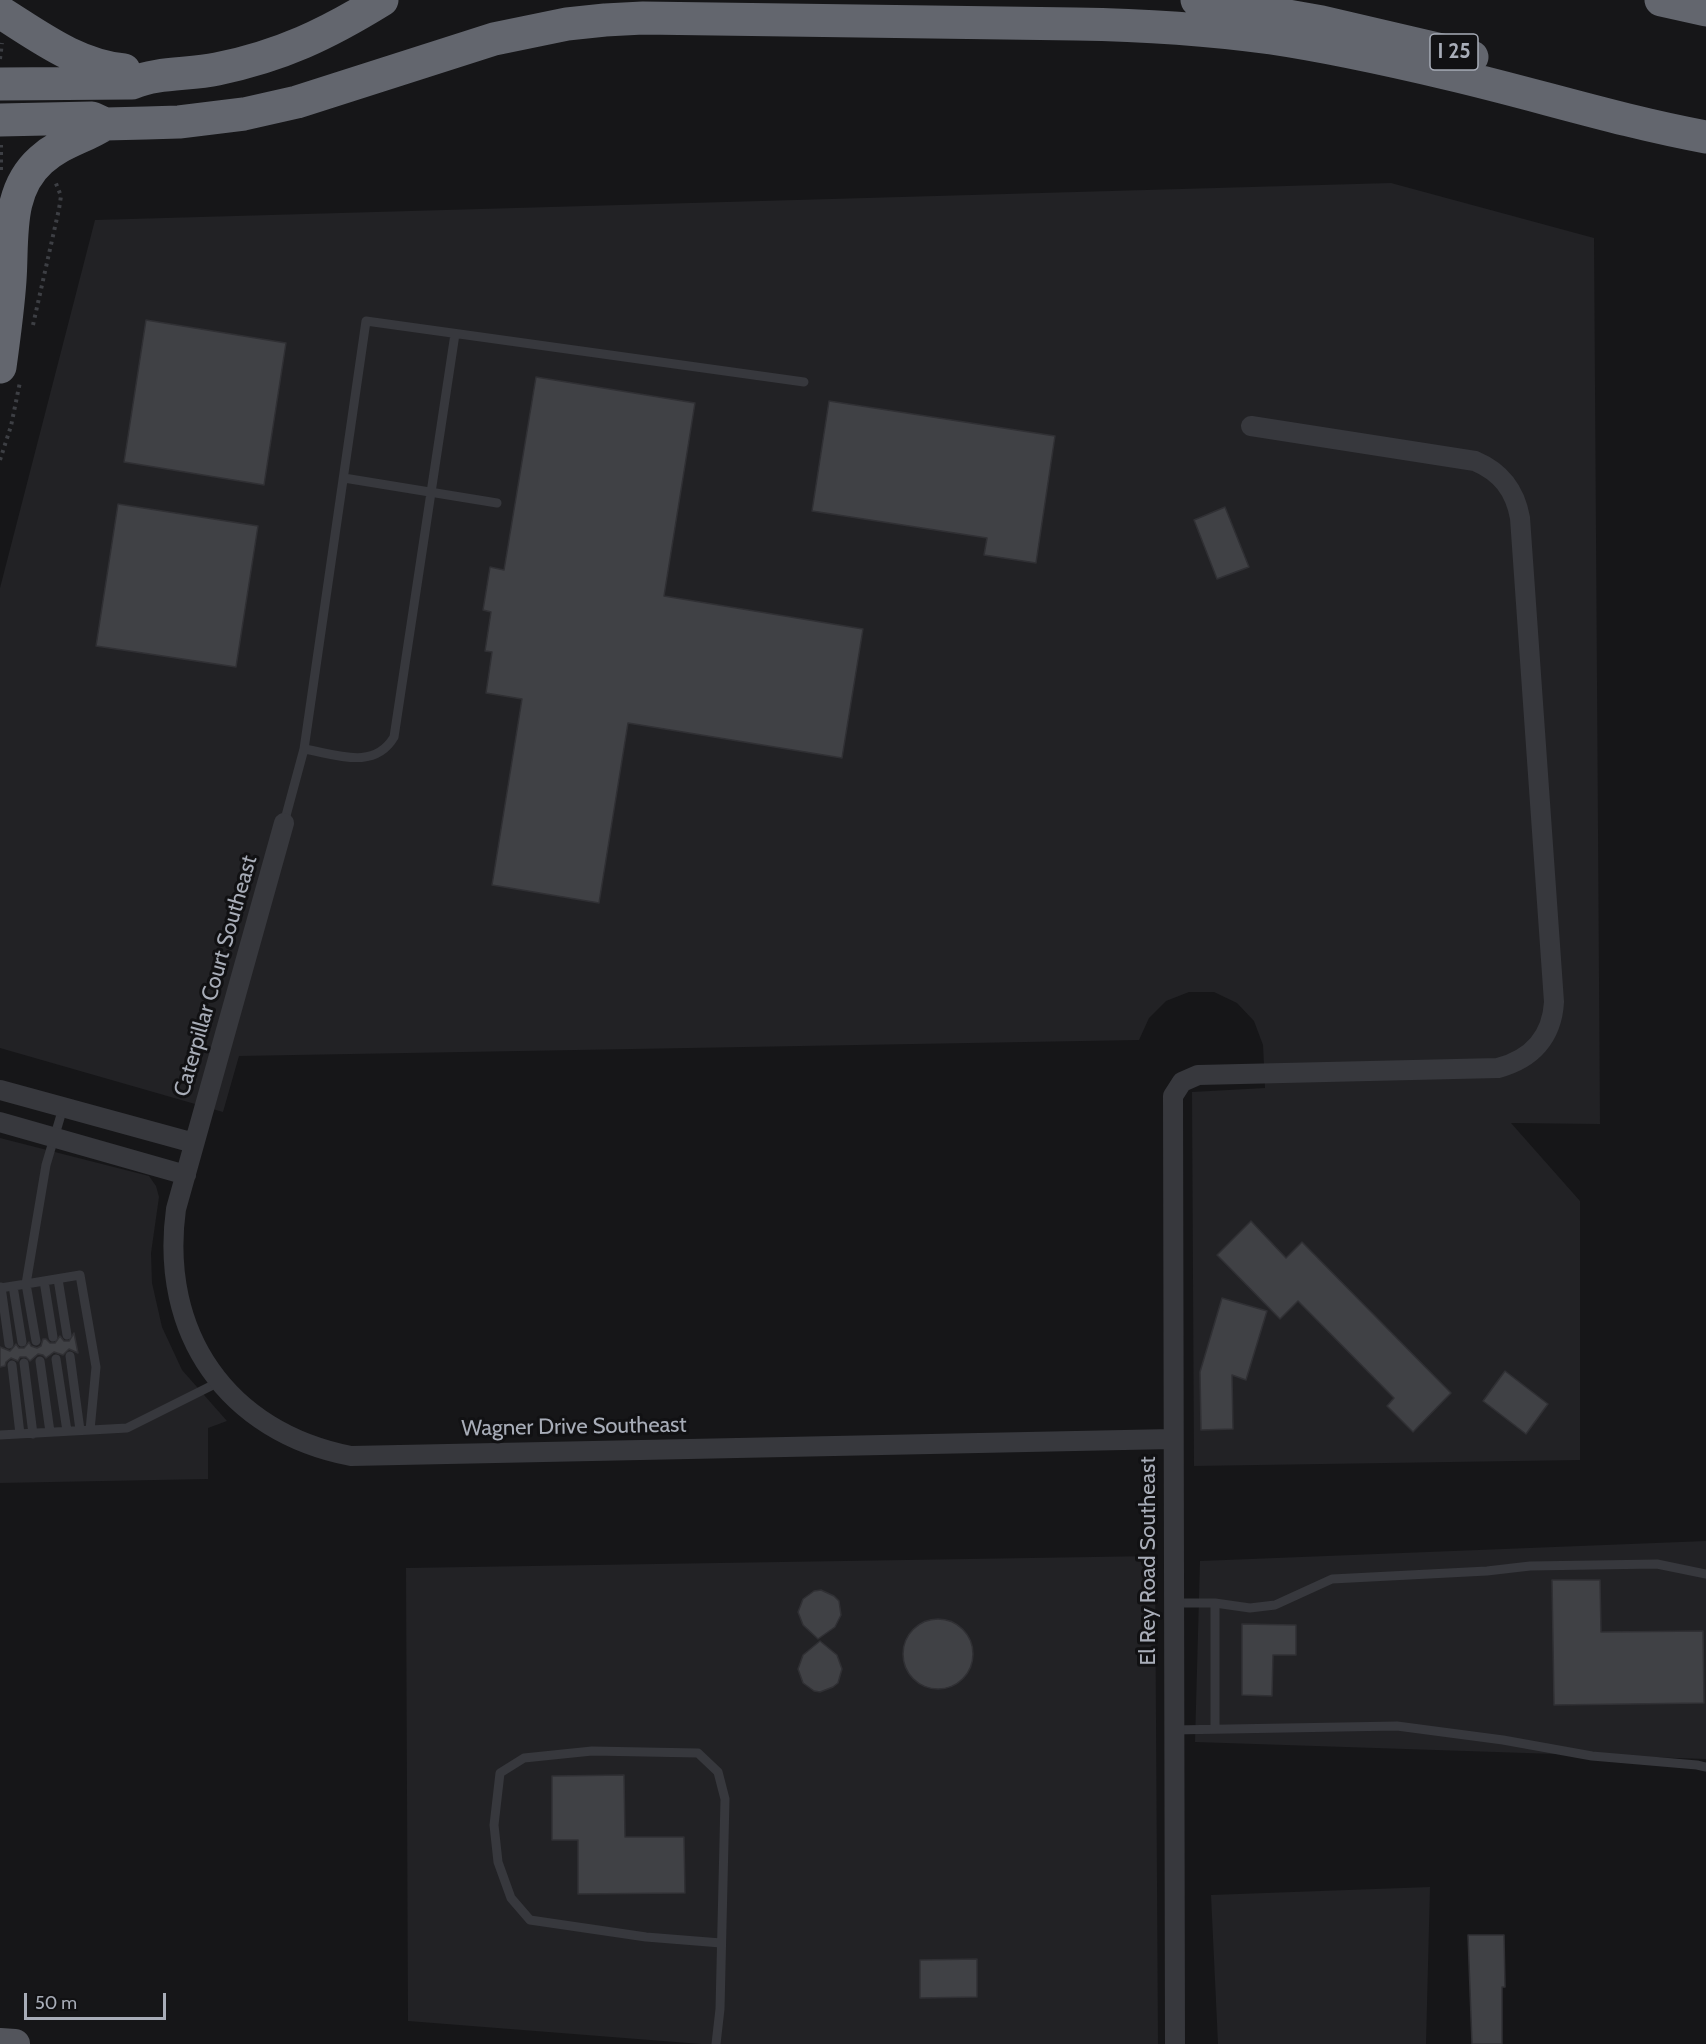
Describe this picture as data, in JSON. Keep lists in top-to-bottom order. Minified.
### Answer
{"streets":{"highway":["I 25"],"street":["Caterpillar Court Southeast","Wagner Drive Southeast","El Rey Road Southeast"]},"crossings":[["Caterpillar Court Southeast","Wagner Drive Southeast"],["Wagner Drive Southeast","El Rey Road Southeast"]],"scale_bar":"50 m"}
